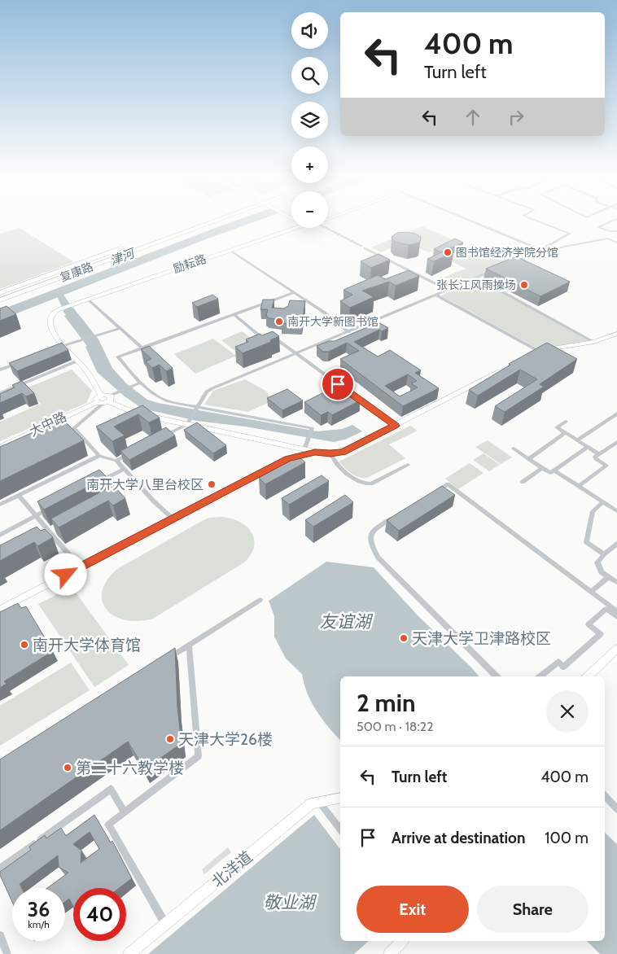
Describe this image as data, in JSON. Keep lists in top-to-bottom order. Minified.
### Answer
{"streets":{"highway":["复康路"],"street":["励耘路","大中路","北洋道"]},"water":["津河","友谊湖","敬业湖"],"places":["图书馆经济学院分馆","张长江风雨操场","南开大学新图书馆","南开大学八里台校区","天津大学卫津路校区","南开大学体育馆","天津大学26楼","第二十六教学楼"],"page":{"map_buttons":["+","−"],"turn":["400 m","Turn left"],"heading":["2 min","500 m · 18:22"],"list":[{"name":"Turn left","value":"400 m"},{"name":"Arrive at destination","value":"100 m"}],"buttons":["Exit","Share"],"speed":"36 km/h","limit":"40"}}
